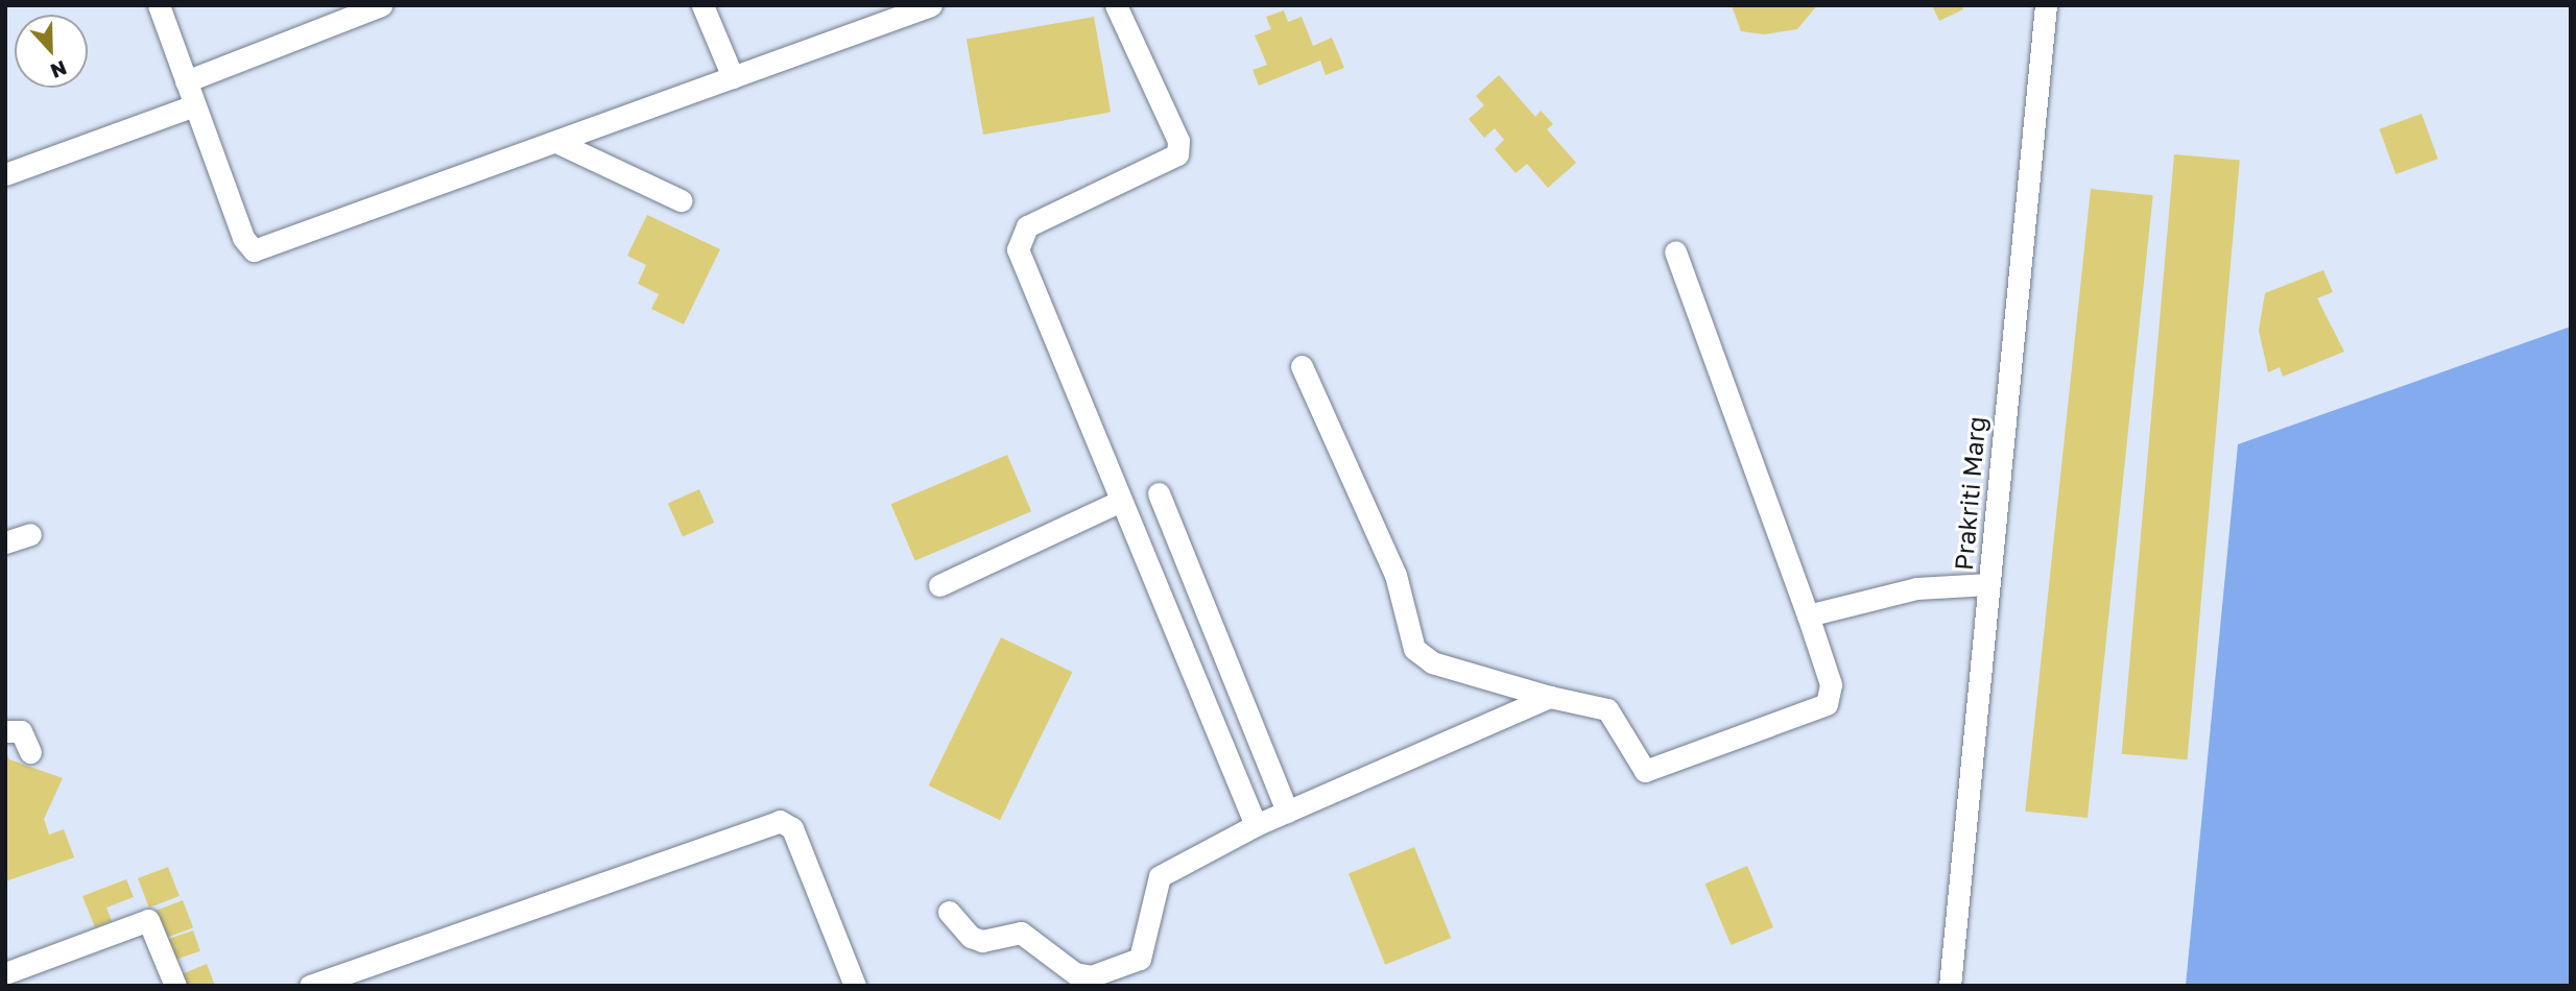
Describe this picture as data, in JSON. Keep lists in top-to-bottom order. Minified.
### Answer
{"streets":{"street":["Prakriti Marg"]},"north":"bottom"}
